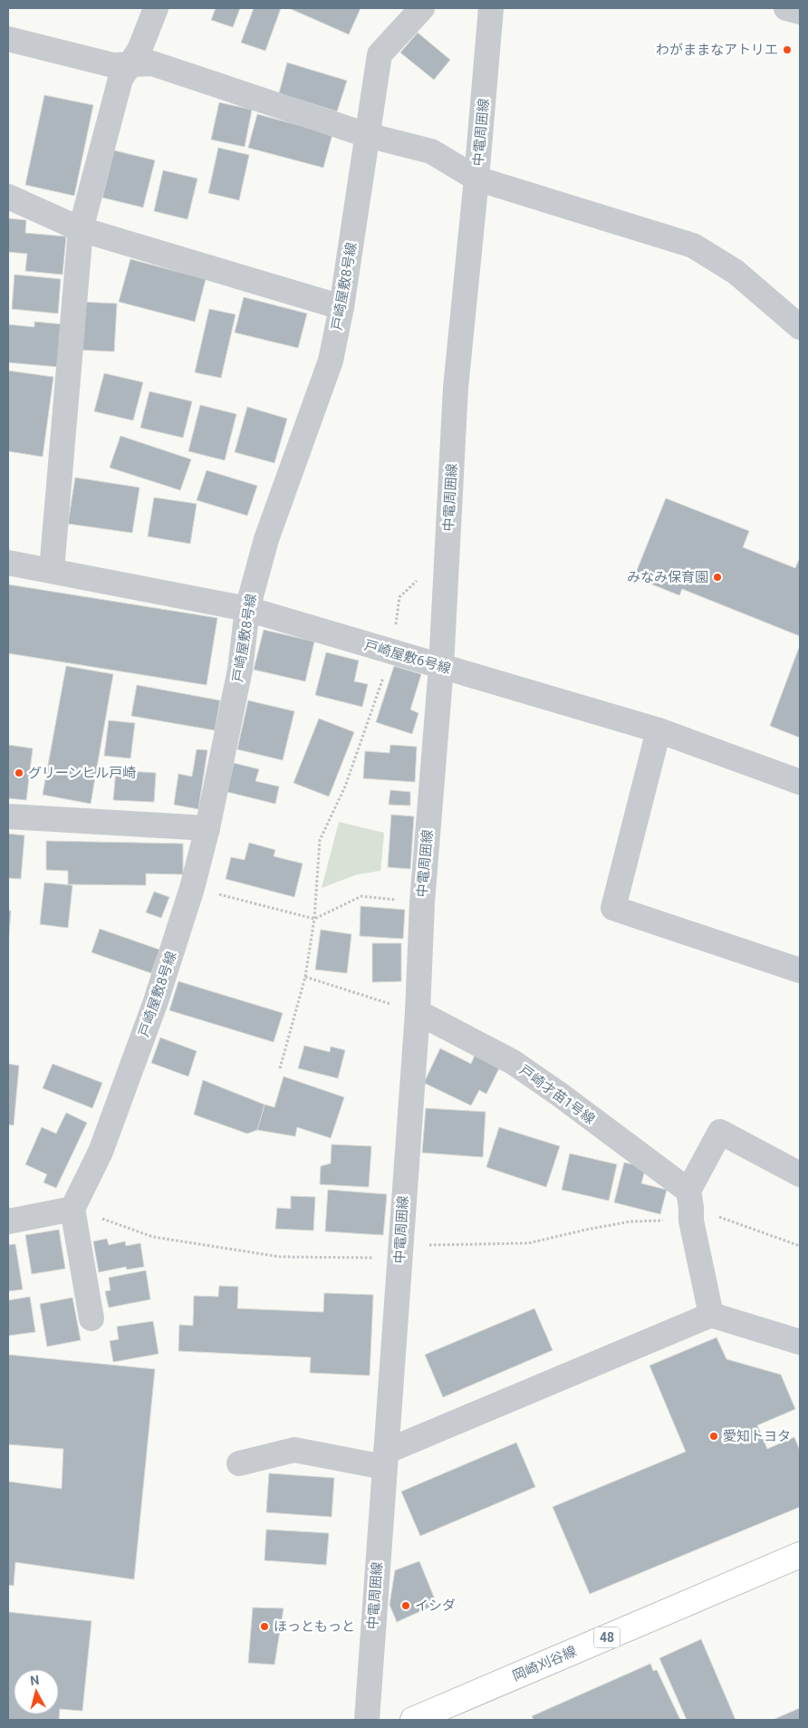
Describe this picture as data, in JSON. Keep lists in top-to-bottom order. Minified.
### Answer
{"streets":{"main road":["48","岡崎刈谷線"],"street":["中電周囲線","戸崎屋敷8号線","戸崎屋敷6号線","戸崎才苗1号線"]},"crossings":[["中電周囲線","戸崎屋敷6号線"],["中電周囲線","戸崎才苗1号線"],["戸崎屋敷8号線","戸崎屋敷6号線"]],"places":["わがままなアトリエ","みなみ保育園","グリーンヒル戸崎","愛知トヨタ","イシダ","ほっともっと"],"north":"top"}
